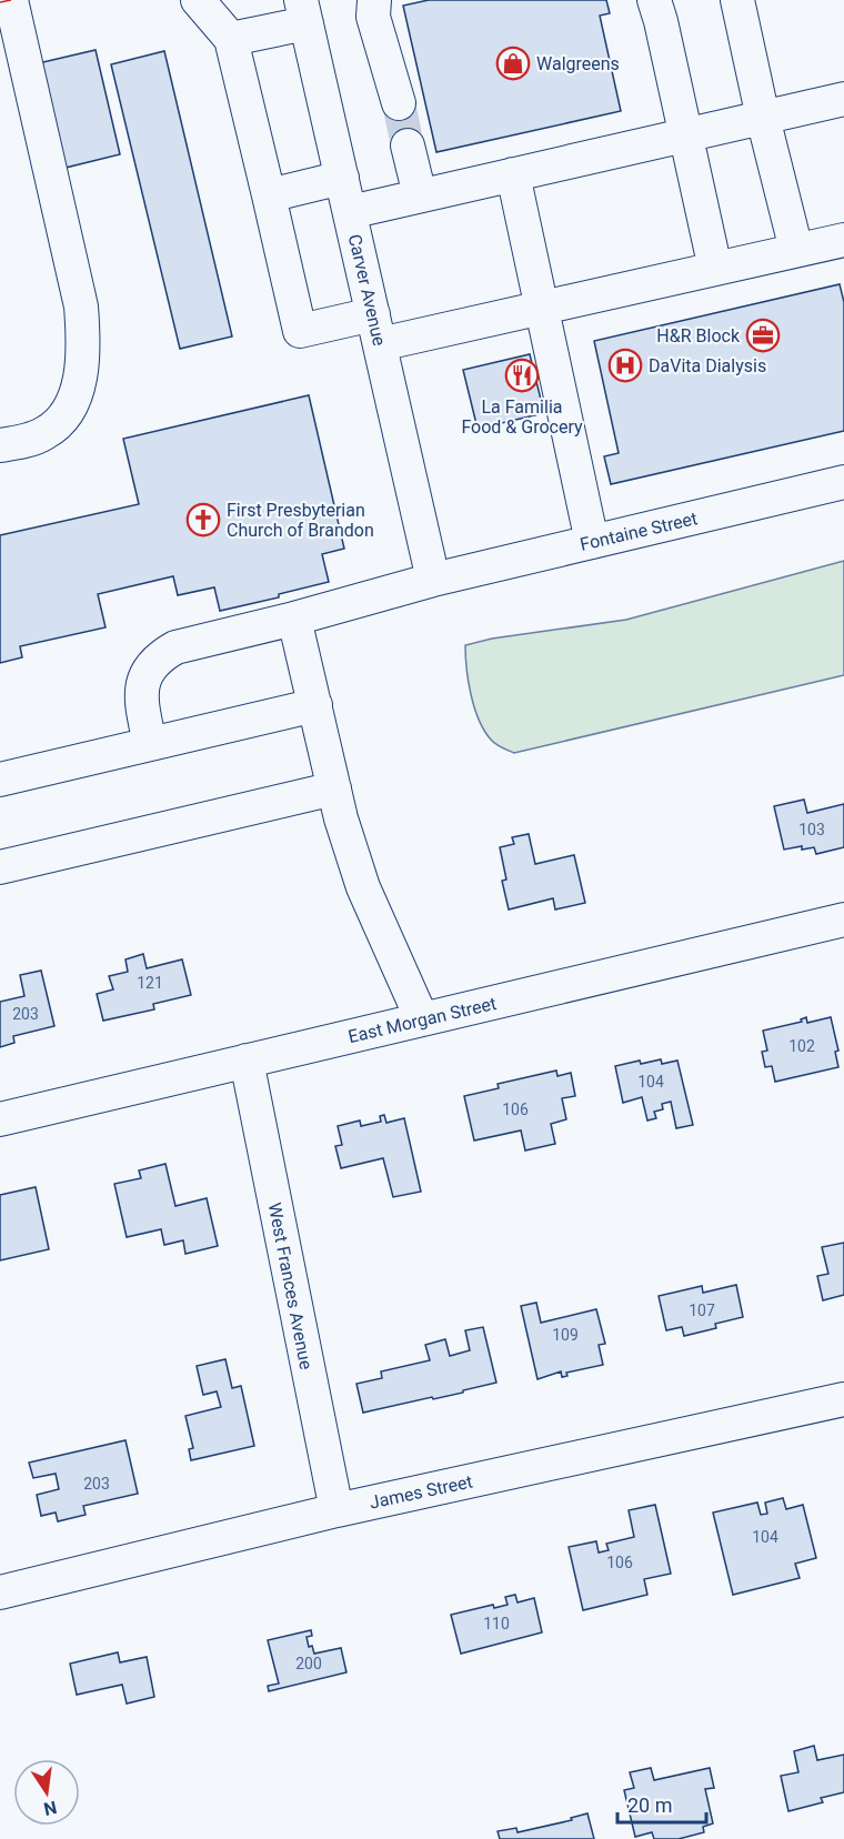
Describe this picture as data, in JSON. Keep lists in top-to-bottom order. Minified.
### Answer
{"streets":{"street":["Carver Avenue","Fontaine Street","East Morgan Street","West Frances Avenue","James Street"]},"crossings":[["Carver Avenue","Fontaine Street"],["East Morgan Street","West Frances Avenue"],["West Frances Avenue","James Street"]],"places":{"shop":["Walgreens"],"office":["H&R Block"],"hospital":["DaVita Dialysis"],"restaurant":["La Familia Food & Grocery"],"church":["First Presbyterian Church of Brandon"]},"house_numbers":["103","121","203","102","104","106","107","109","203","104","106","110","200"],"scale_bar":"20 m","north":"bottom"}
